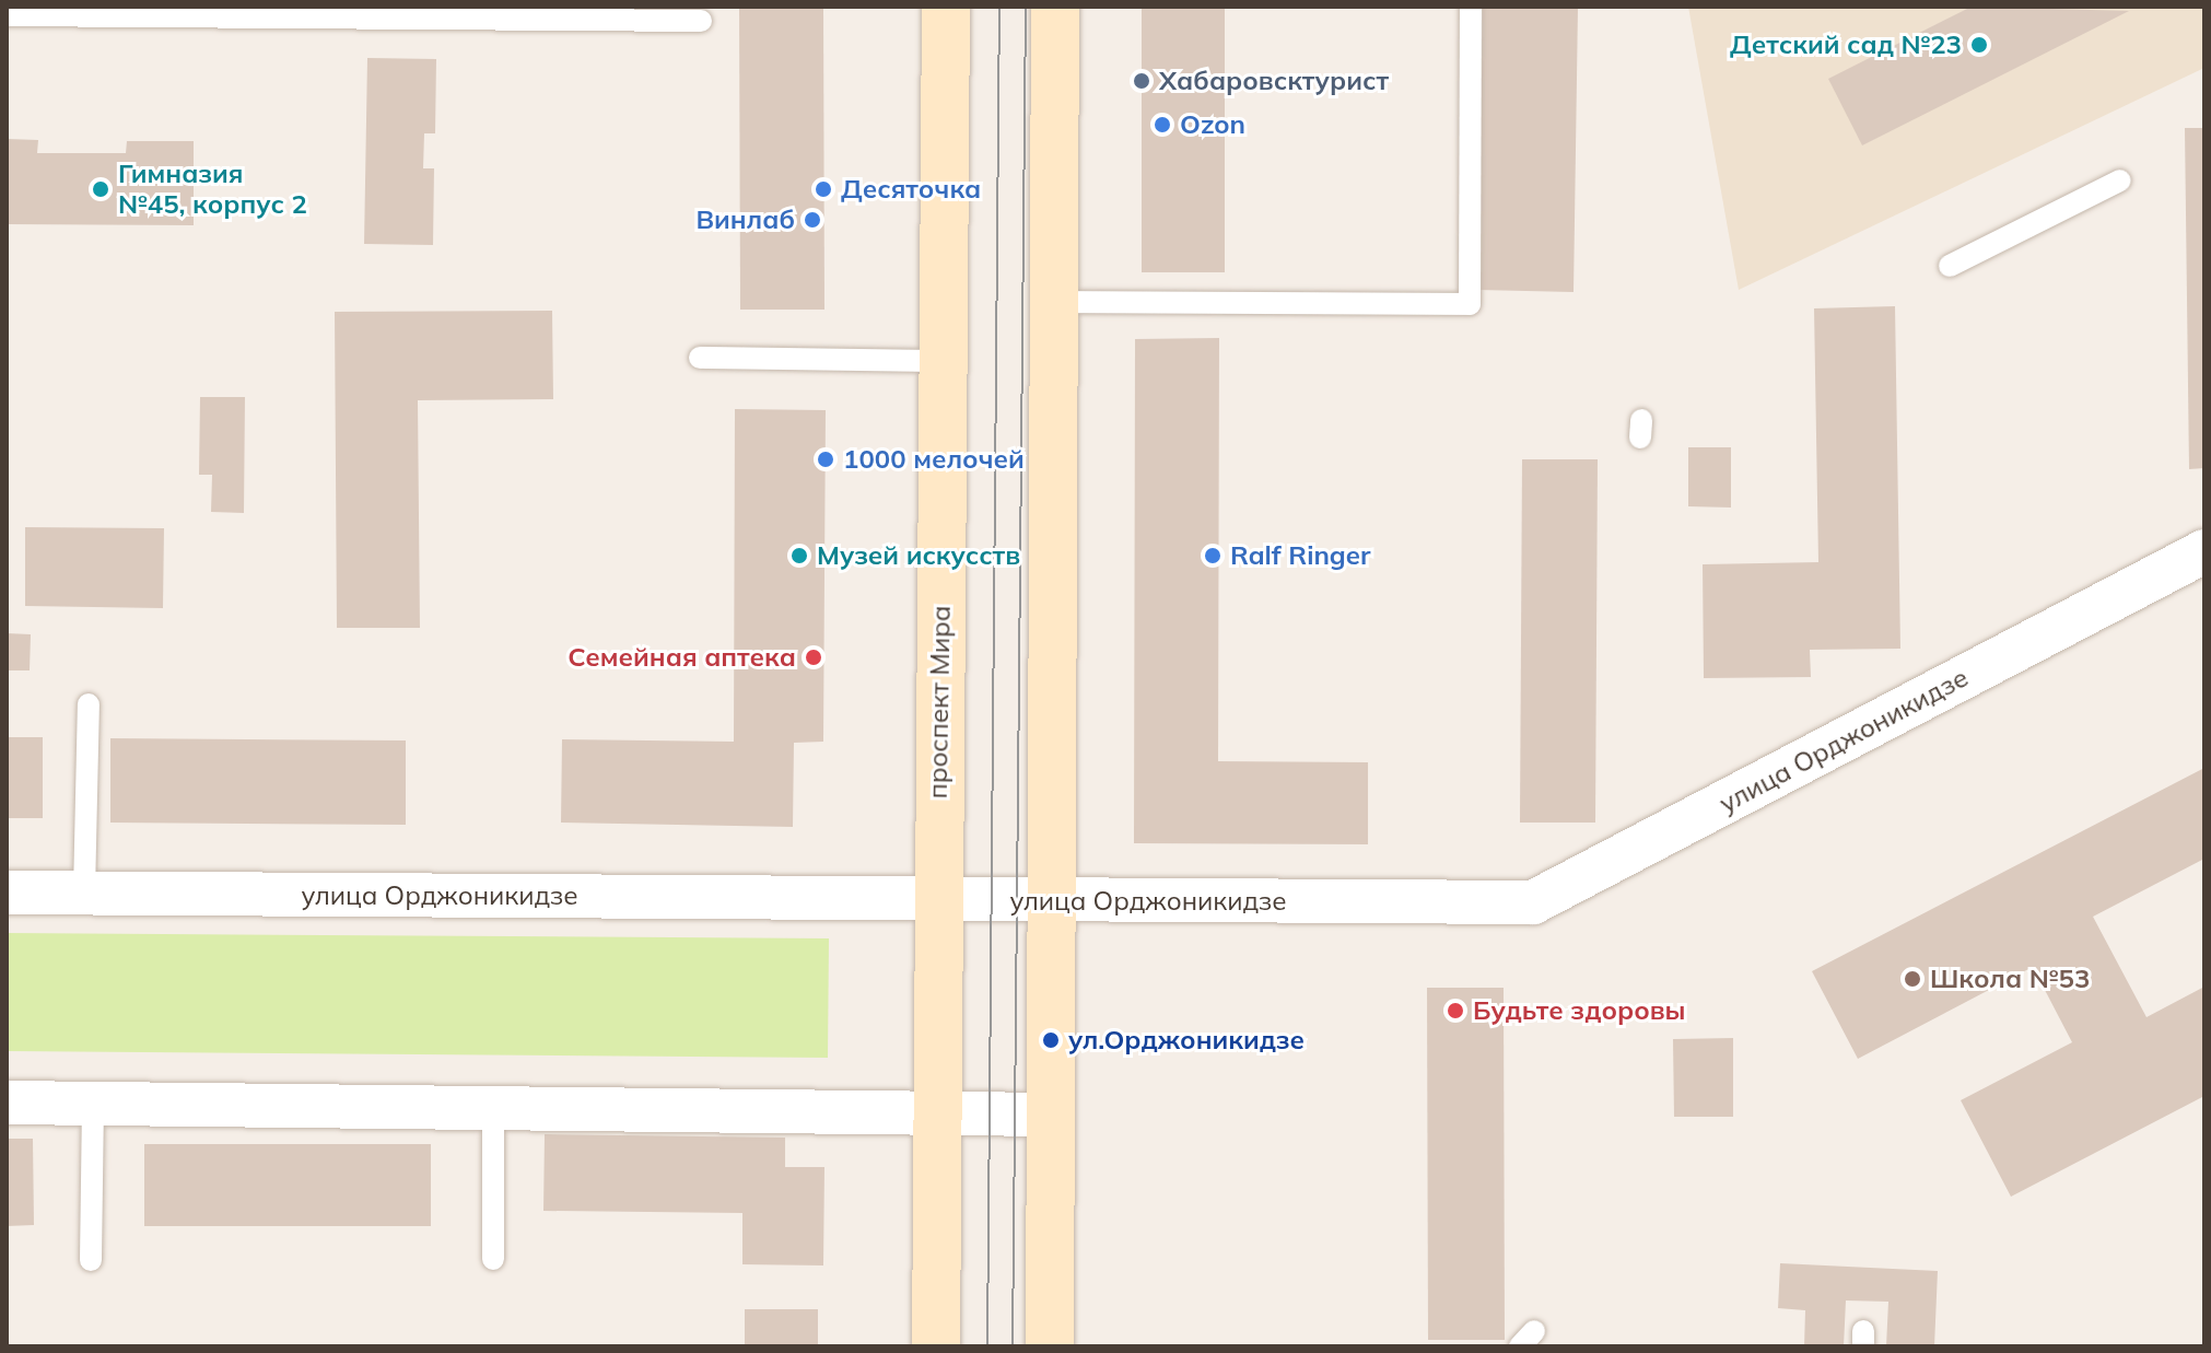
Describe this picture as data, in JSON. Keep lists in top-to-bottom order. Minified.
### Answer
{"streets":{"main road":["проспект Мира"],"street":["улица Орджоникидзе"]},"crossings":[["проспект Мира","улица Орджоникидзе"]],"places":["Детский сад №23","Хабаровсктурист","Ozon","Гимназия №45, корпус 2","Десяточка","Винлаб","1000 мелочей","Музей искусств","Ralf Ringer","Семейная аптека","Школа №53","Будьте здоровы","ул.Орджоникидзе"]}
